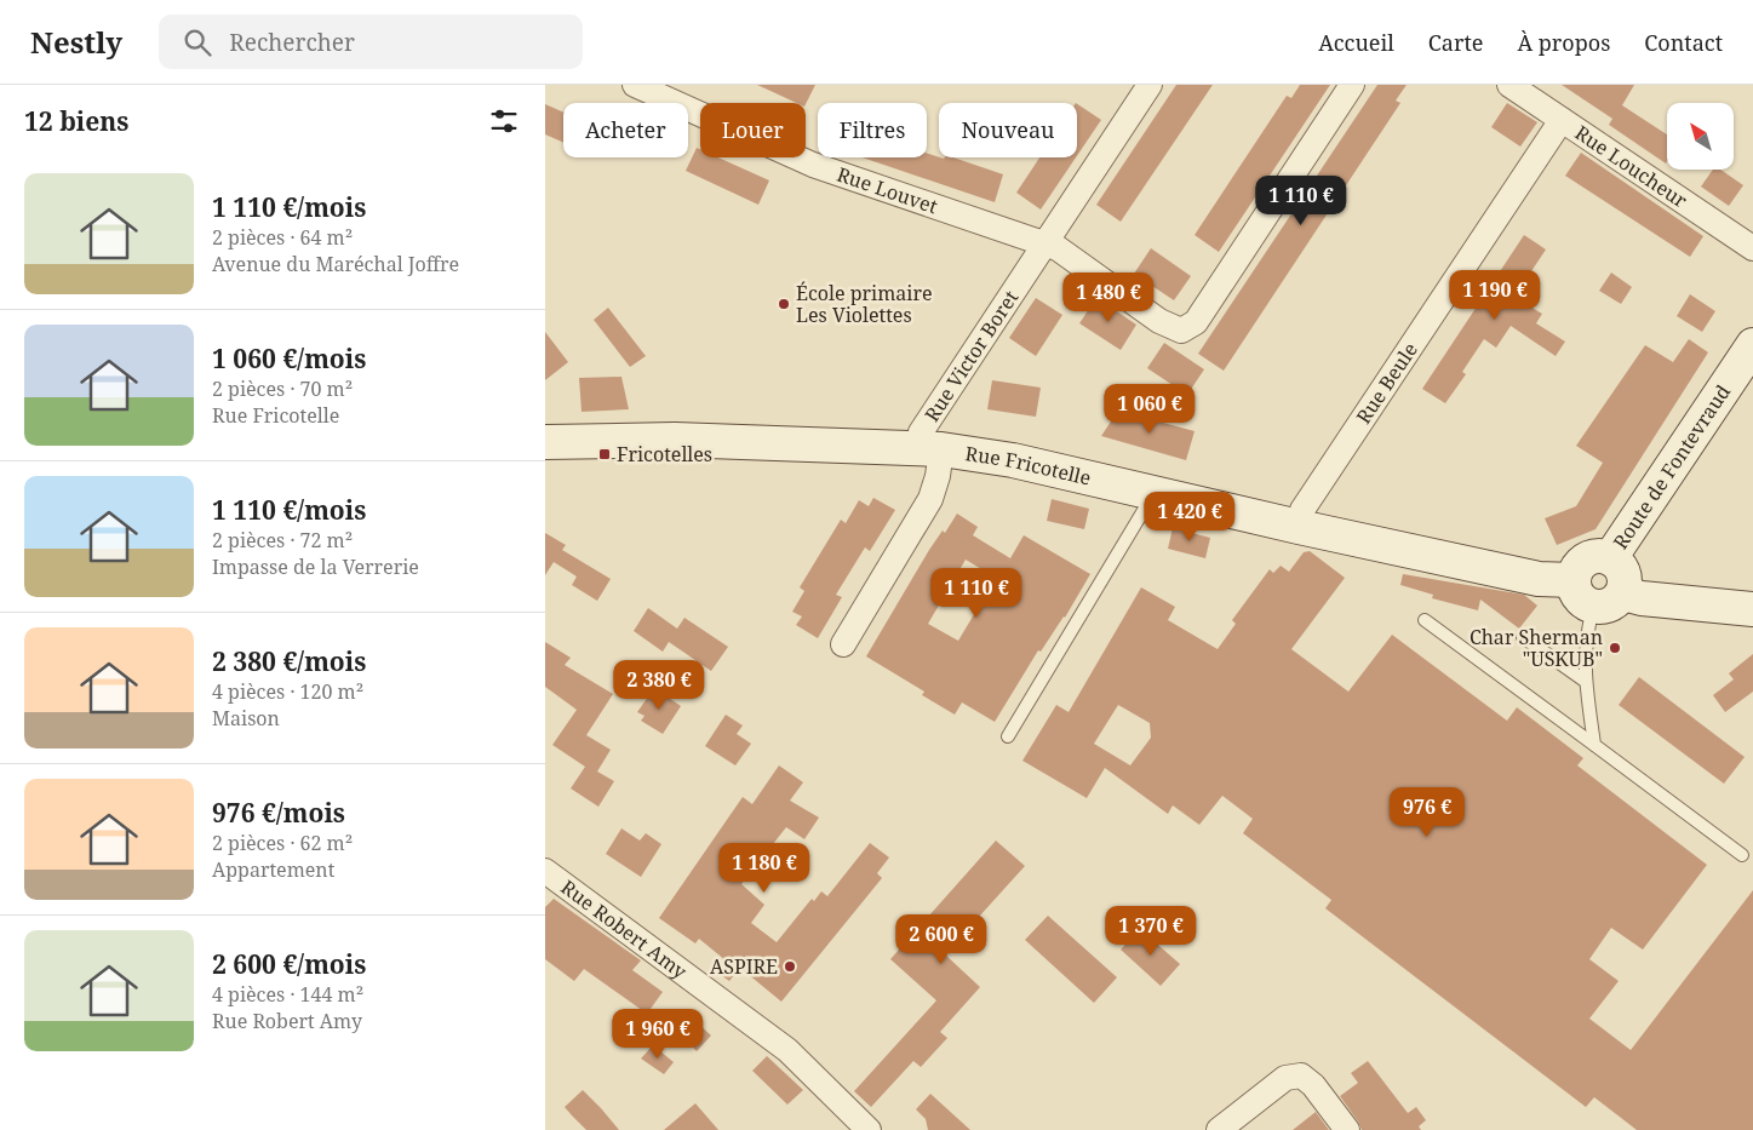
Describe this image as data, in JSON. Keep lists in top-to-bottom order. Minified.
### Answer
{"streets":{"street":["Rue Loucheur","Rue Louvet","Rue Victor Boret","Rue Beule","Rue Fricotelle","Route de Fontevraud","Rue Robert Amy"]},"crossings":[["Rue Loucheur","Rue Beule"],["Rue Louvet","Rue Victor Boret"],["Rue Victor Boret","Rue Fricotelle"],["Rue Beule","Rue Fricotelle"],["Rue Fricotelle","Route de Fontevraud"]],"places":{"other":["École primaire Les Violettes","Char Sherman \"USKUB\"","ASPIRE"],"transit":["Fricotelles"]},"north":"top left","page":{"header":"Nestly","search":"Rechercher","nav":["Accueil","Carte","À propos","Contact"],"heading":"12 biens","chip":["Acheter","Louer","Filtres","Nouveau"],"list":[{"name":"1 110 €/mois","note":"2 pièces · 64 m² · Avenue du Maréchal Joffre"},{"name":"1 060 €/mois","note":"2 pièces · 70 m² · Rue Fricotelle"},{"name":"1 110 €/mois","note":"2 pièces · 72 m² · Impasse de la Verrerie"},{"name":"2 380 €/mois","note":"4 pièces · 120 m² · Maison"},{"name":"976 €/mois","note":"2 pièces · 62 m² · Appartement"},{"name":"2 600 €/mois","note":"4 pièces · 144 m² · Rue Robert Amy"}],"price":["1 110 €","1 190 €","1 480 €","1 060 €","1 420 €","1 110 €","2 380 €","976 €","1 180 €","1 370 €","2 600 €","1 960 €"]}}
